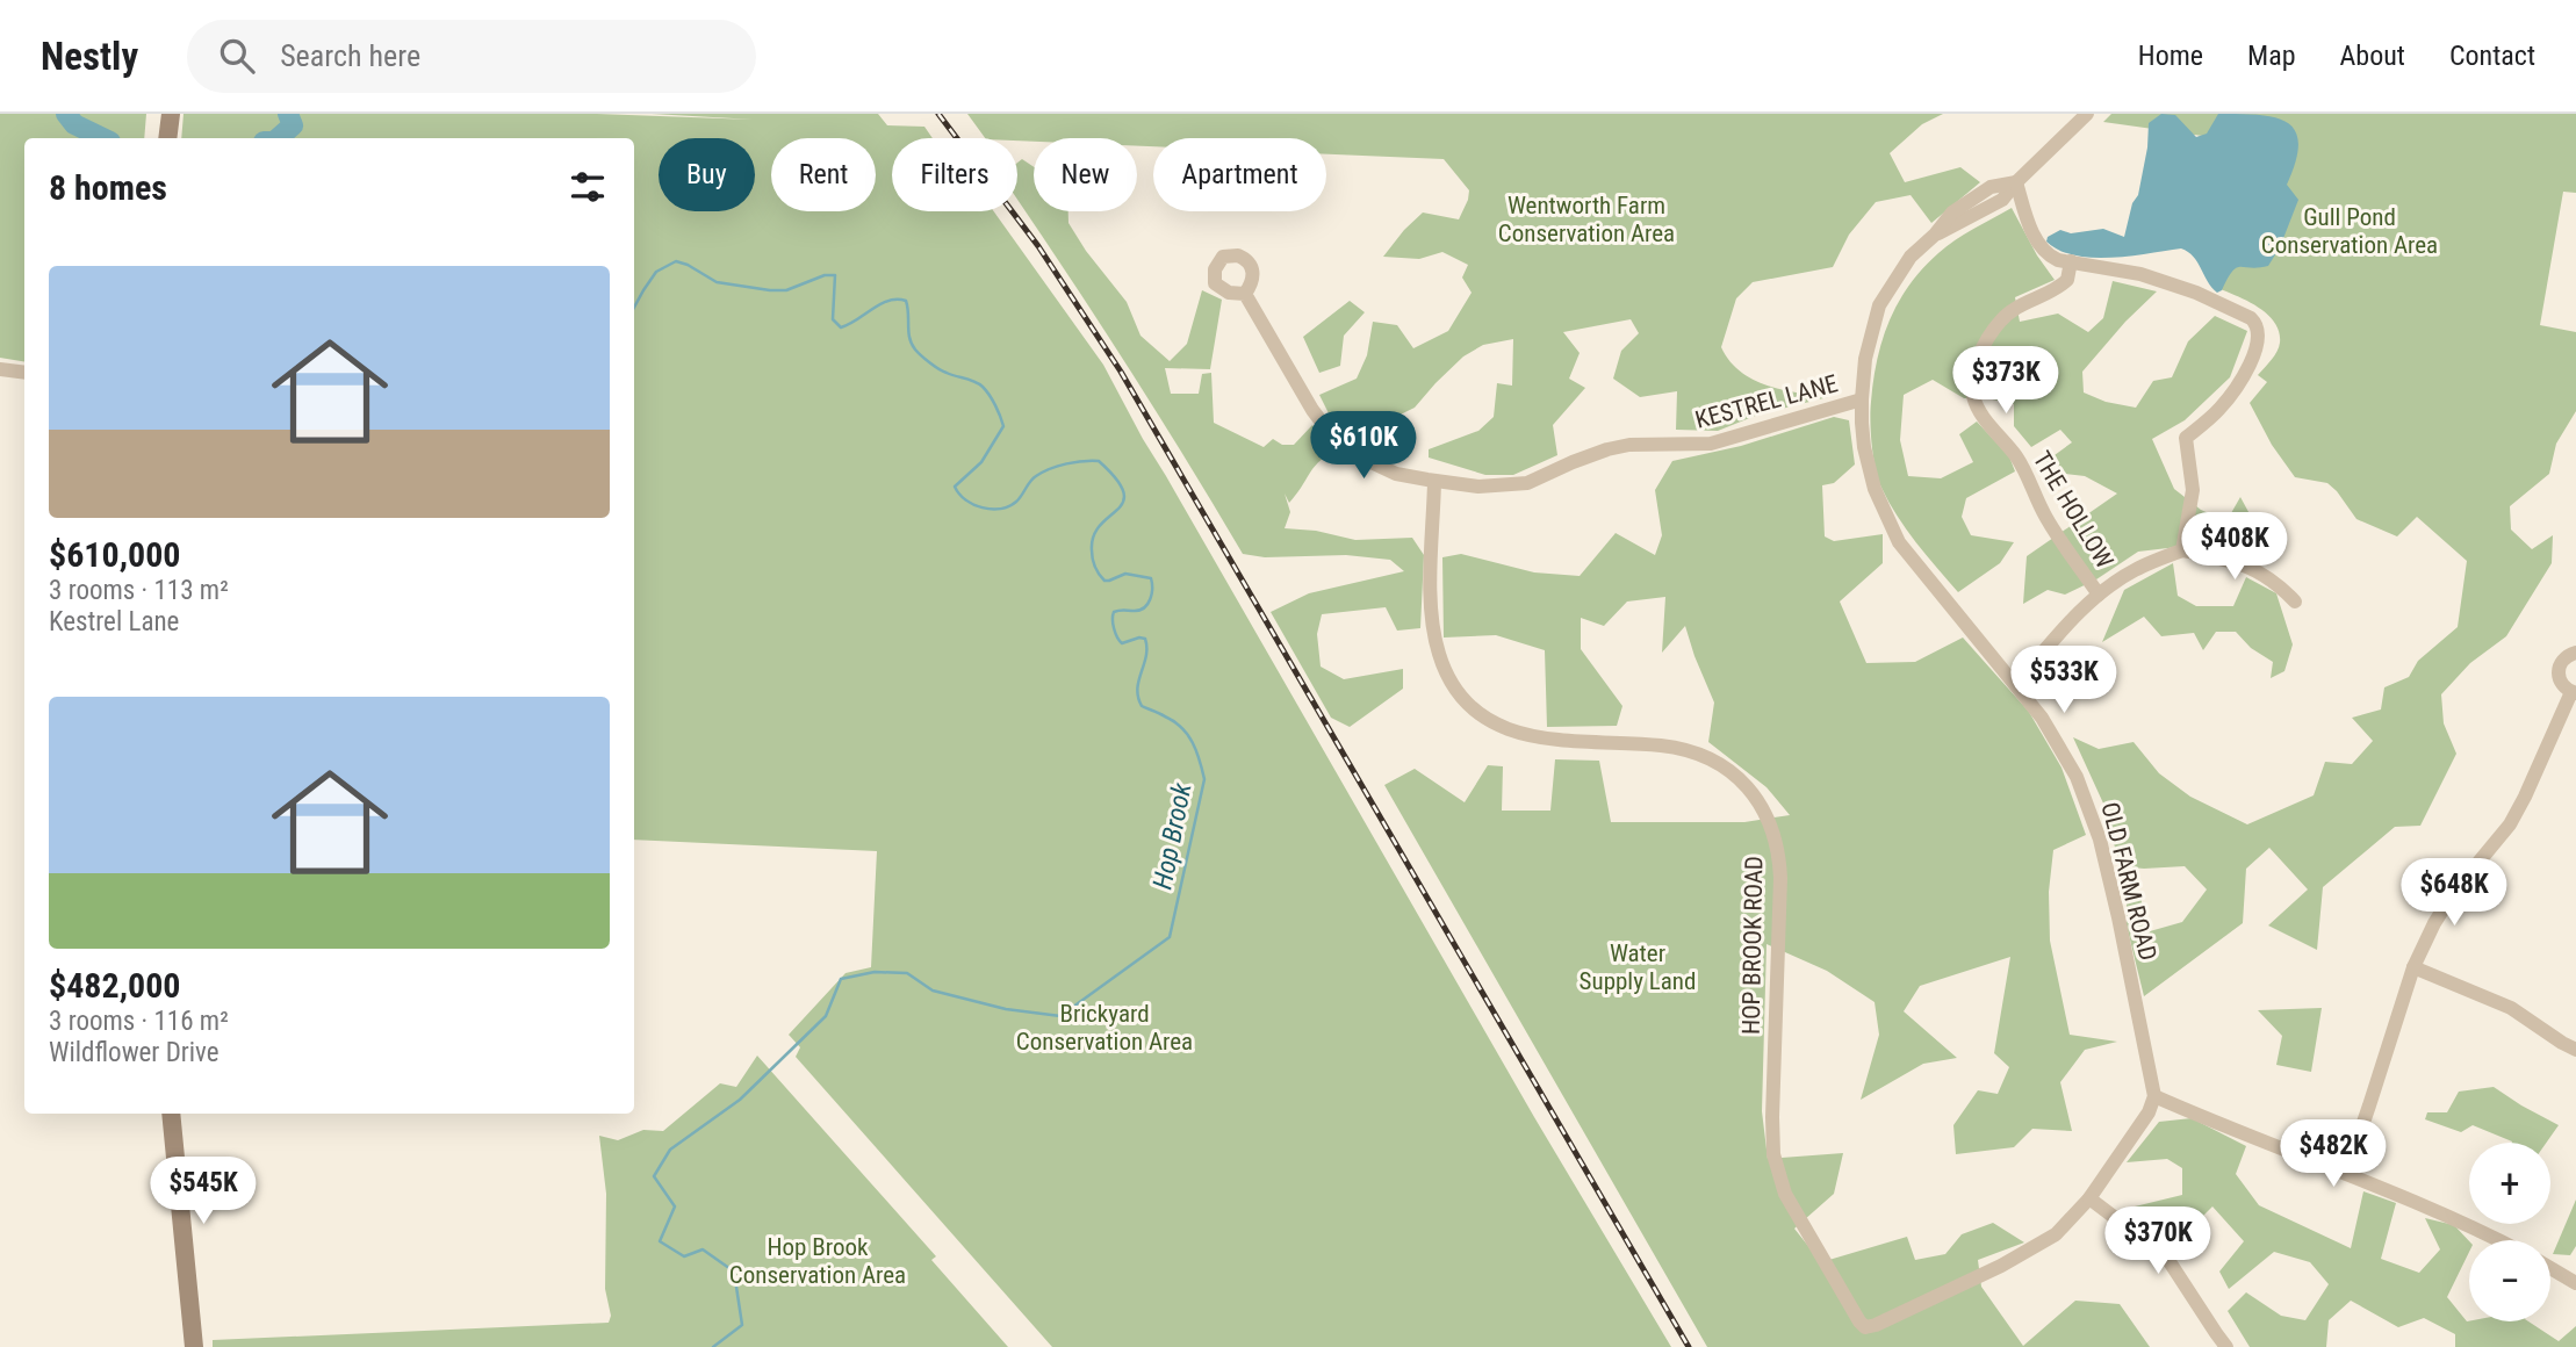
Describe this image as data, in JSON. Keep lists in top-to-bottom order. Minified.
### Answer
{"streets":{"street":["KESTREL LANE","THE HOLLOW","OLD FARM ROAD","HOP BROOK ROAD"]},"crossings":[["KESTREL LANE","OLD FARM ROAD"],["KESTREL LANE","HOP BROOK ROAD"]],"water":["Hop Brook"],"parks":["Wentworth Farm Conservation Area","Gull Pond Conservation Area","Water Supply Land","Brickyard Conservation Area","Hop Brook Conservation Area"],"page":{"header":"Nestly","search":"Search here","nav":["Home","Map","About","Contact"],"chip":["Buy","Rent","Filters","New","Apartment"],"heading":"8 homes","list":[{"name":"$610,000","note":"3 rooms · 113 m² · Kestrel Lane"},{"name":"$482,000","note":"3 rooms · 116 m² · Wildflower Drive"}],"price":["$373K","$610K","$408K","$533K","$648K","$482K","$545K","$370K"],"map_buttons":["+","−"]}}
